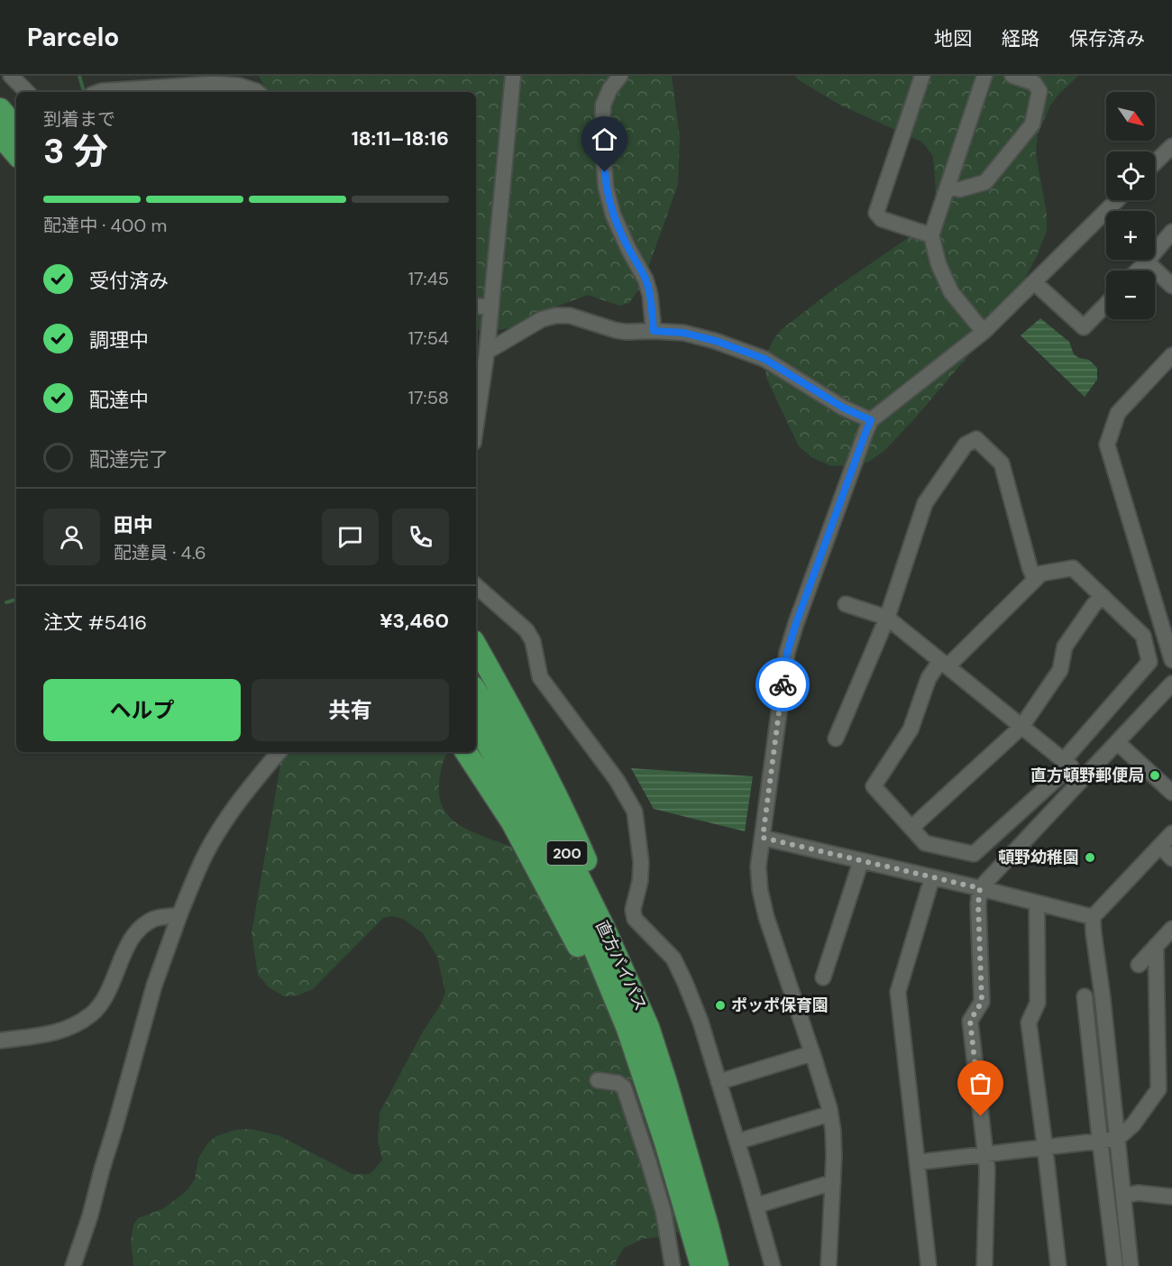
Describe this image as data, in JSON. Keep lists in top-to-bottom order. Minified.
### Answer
{"streets":{"highway":["200","直方バイパス"]},"places":["直方頓野郵便局","頓野幼稚園","ポッポ保育園"],"north":"bottom right","page":{"header":"Parcelo","nav":["地図","経路","保存済み"],"map_buttons":["+","−"],"heading":["3 分","到着まで","18:11–18:16"],"panel":["田中","配達員 · 4.6","注文 #5416","¥3,460"],"bar":"配達中 · 400 m","list":[["受付済み","17:45"],["調理中","17:54"],["配達中","17:58"],"配達完了"],"buttons":["ヘルプ","共有"]}}
